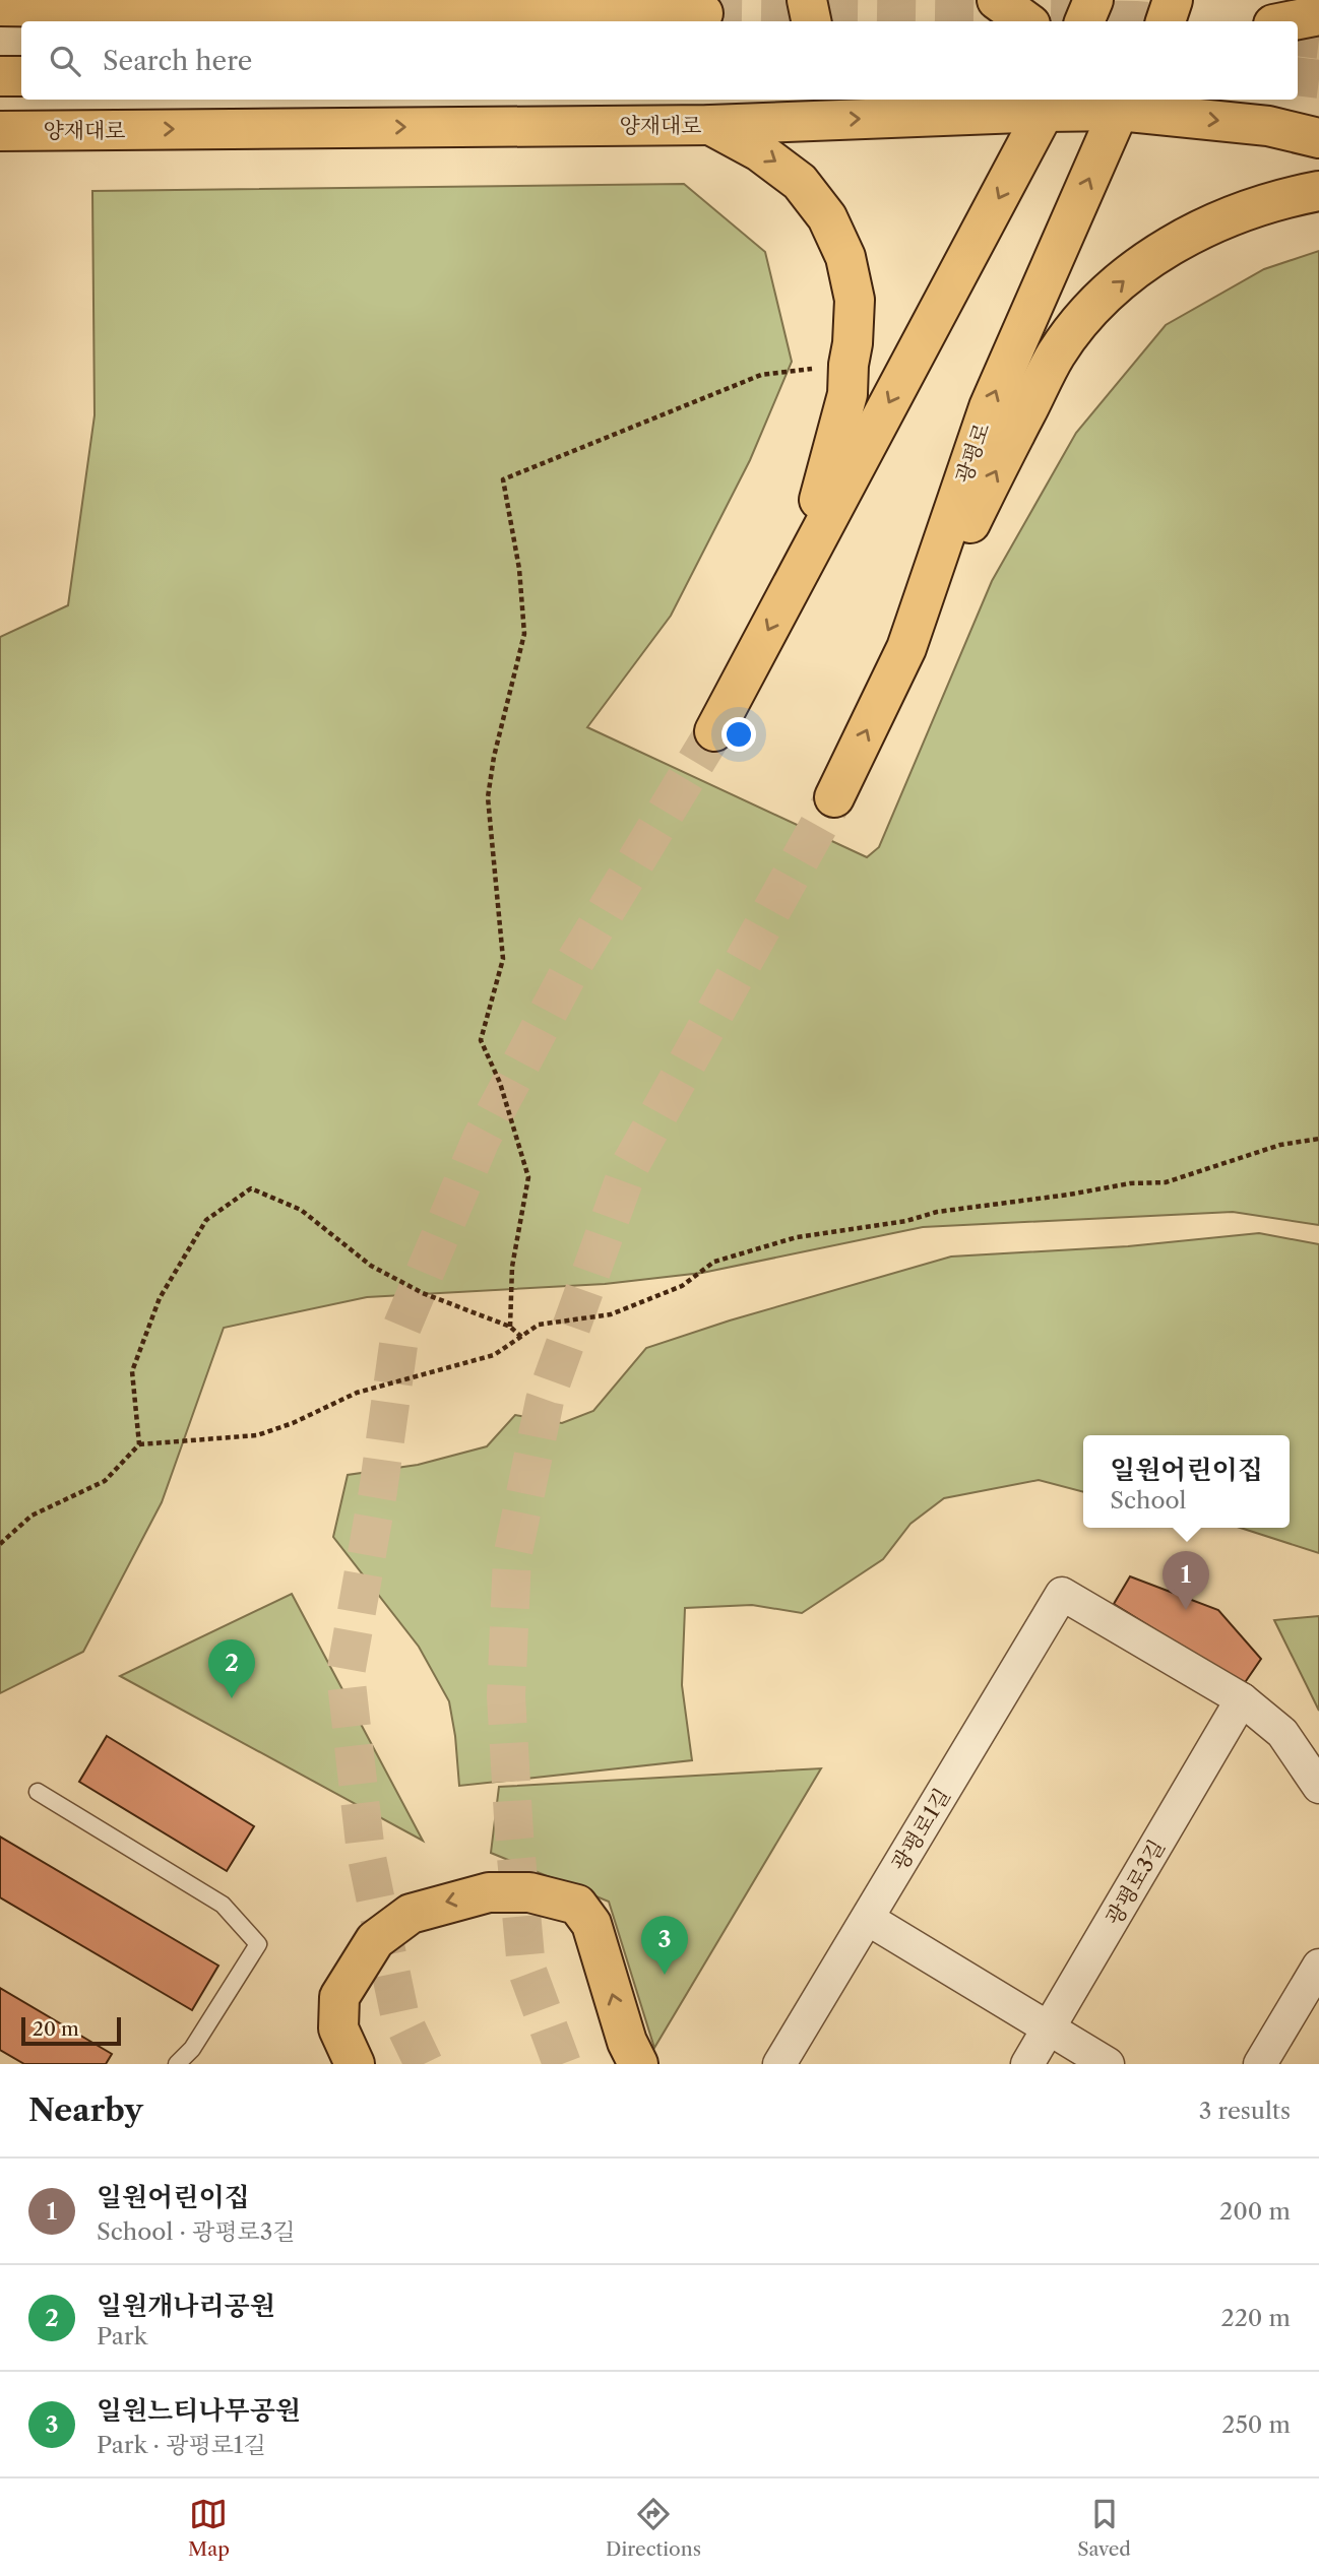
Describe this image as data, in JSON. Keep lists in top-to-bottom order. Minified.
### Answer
{"streets":{"main road":["양재대로","광평로"],"street":["광평로1길","광평로3길"]},"crossings":[["양재대로","광평로"],["광평로1길","광평로3길"]],"scale_bar":"20 m","page":{"search":"Search here","popup":["일원어린이집","School"],"pins":["1","2","3"],"scale":"20 m","heading":["Nearby","3 results"],"list":[{"mark":"1","name":"일원어린이집","note":"School · 광평로3길","value":"200 m"},{"mark":"2","name":"일원개나리공원","note":"Park","value":"220 m"},{"mark":"3","name":"일원느티나무공원","note":"Park · 광평로1길","value":"250 m"}],"nav":["Map","Directions","Saved"]}}
